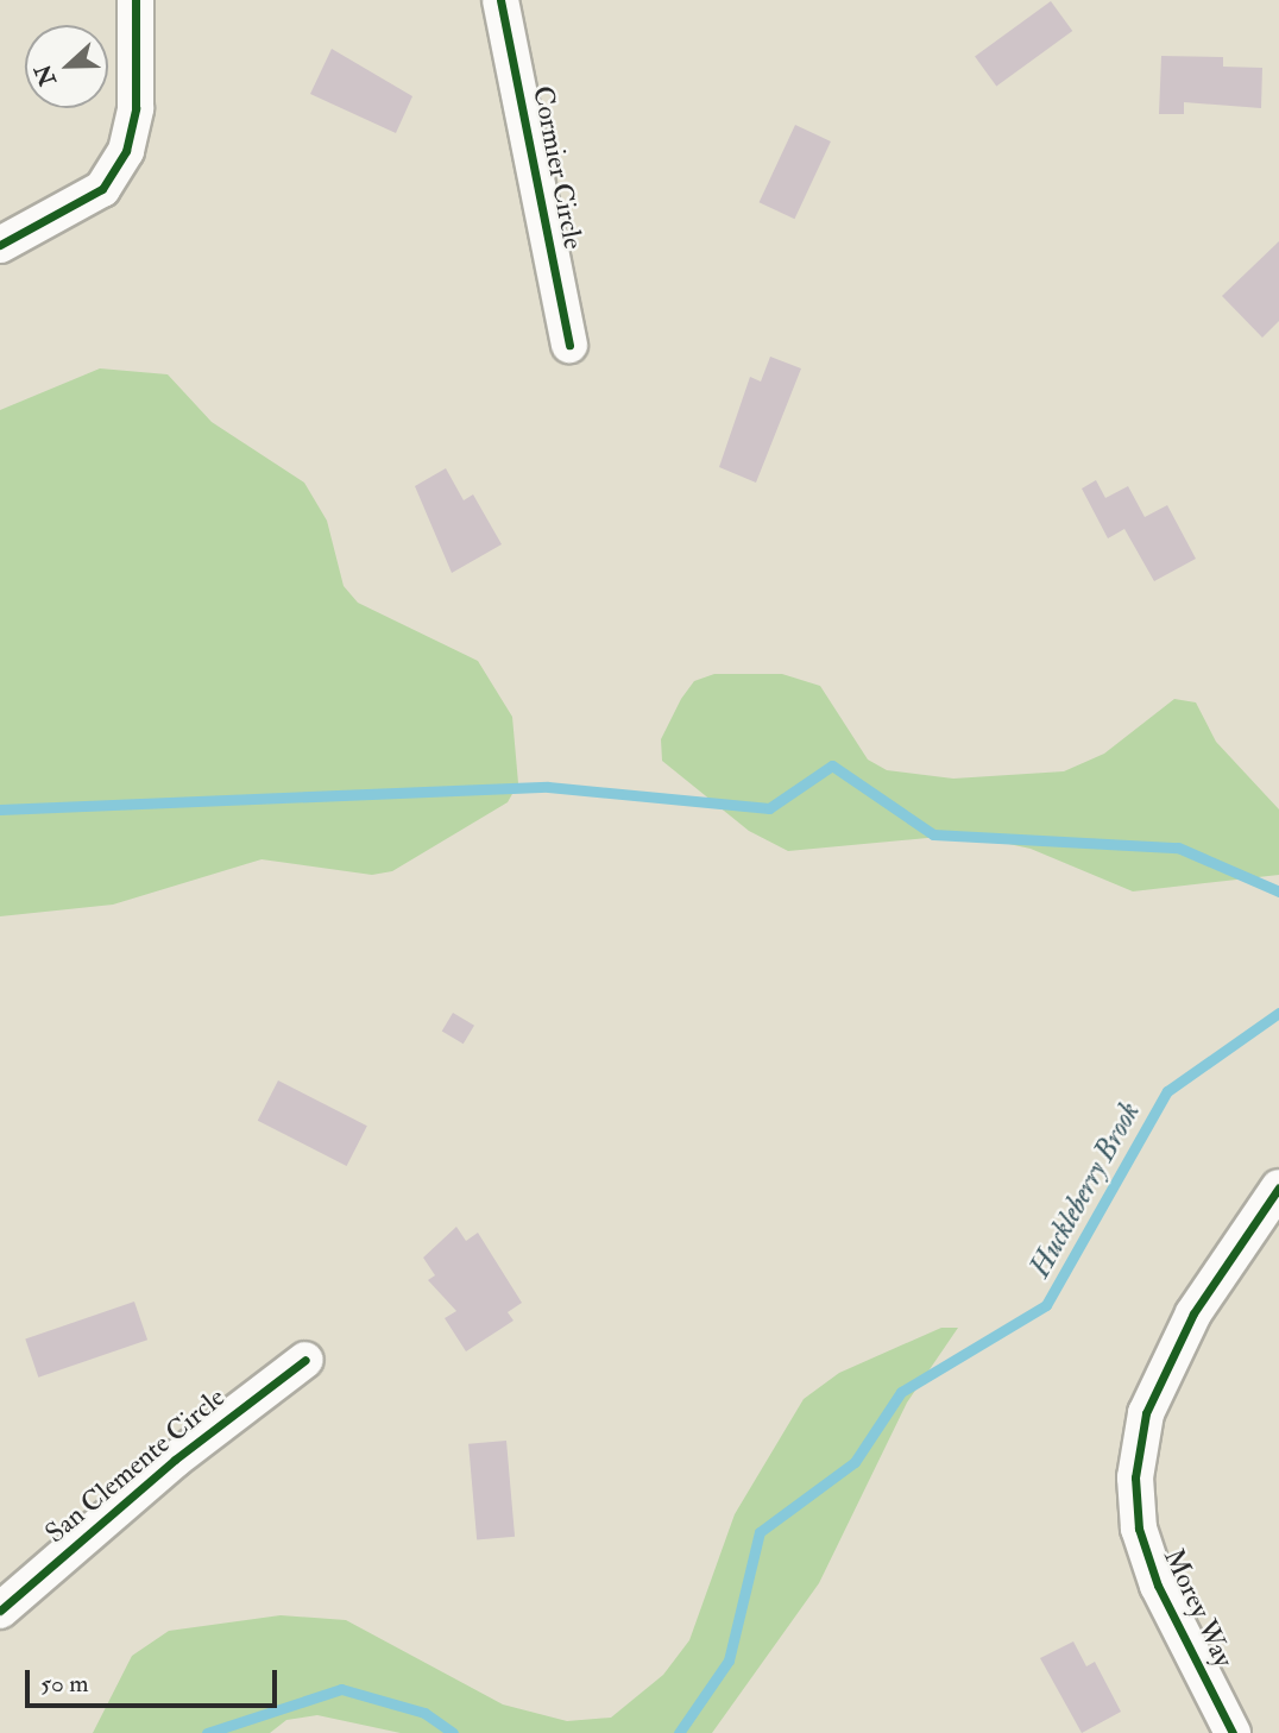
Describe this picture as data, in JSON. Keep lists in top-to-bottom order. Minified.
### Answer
{"streets":{"street":["Cormier Circle","San Clemente Circle","Morey Way"]},"water":["Huckleberry Brook"],"scale_bar":"50 m","north":"left"}
